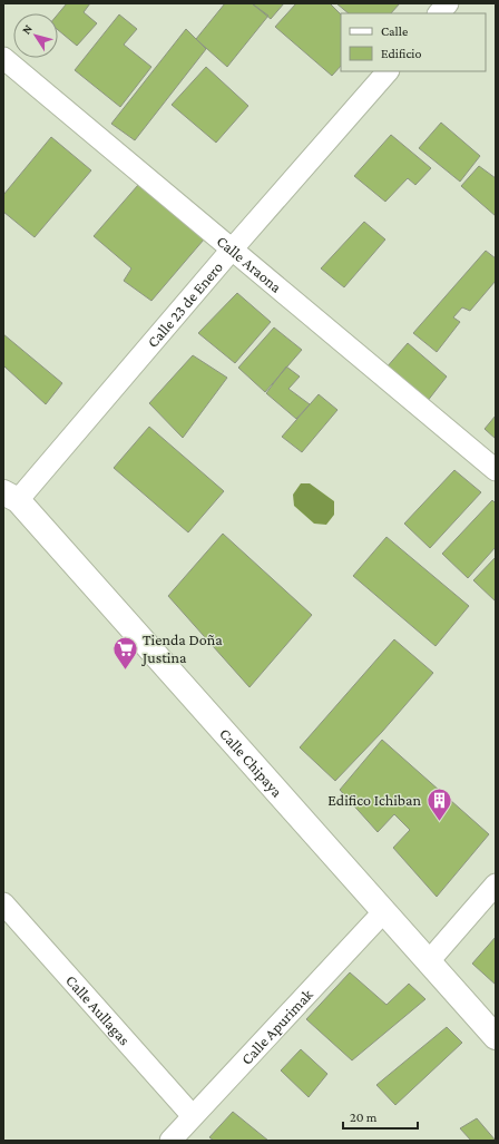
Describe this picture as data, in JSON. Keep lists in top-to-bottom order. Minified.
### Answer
{"streets":{"street":["Calle Araona","Calle 23 de Enero","Calle Chipaya","Calle Aullagas","Calle Apurimak"]},"crossings":[["Calle Araona","Calle 23 de Enero"],["Calle 23 de Enero","Calle Chipaya"],["Calle Chipaya","Calle Apurimak"],["Calle Aullagas","Calle Apurimak"]],"places":{"supermarket":["Tienda Doña Justina"],"building":["Edifico Ichiban"]},"legend":["Calle","Edificio"],"scale_bar":"20 m","north":"top left"}
